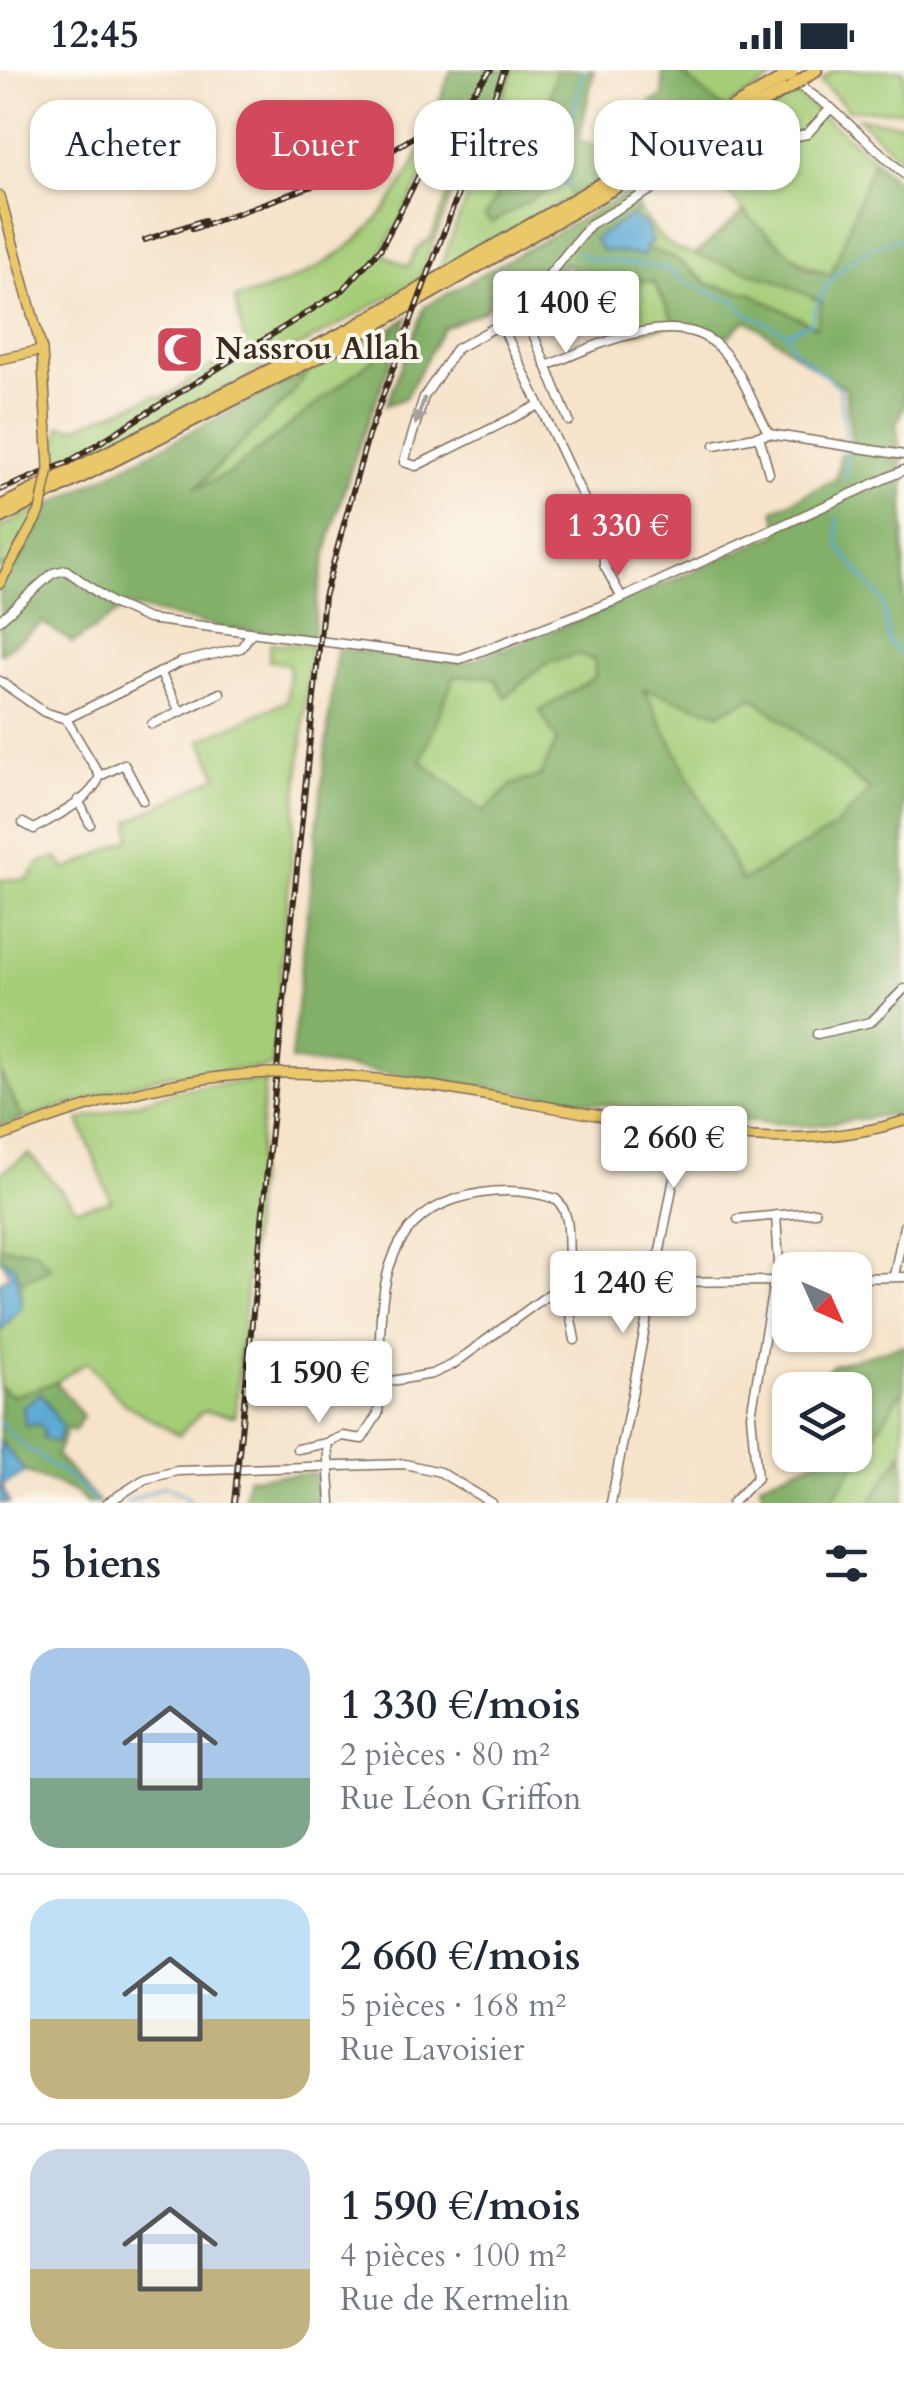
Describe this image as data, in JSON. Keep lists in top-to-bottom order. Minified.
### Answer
{"places":{"mosque":["Nassrou Allah"]},"north":"bottom right","page":{"status":"12:45","chip":["Acheter","Louer","Filtres","Nouveau"],"price":["1 400 €","1 330 €","2 660 €","1 240 €","1 590 €"],"heading":"5 biens","list":[{"name":"1 330 €/mois","note":"2 pièces · 80 m² · Rue Léon Griffon"},{"name":"2 660 €/mois","note":"5 pièces · 168 m² · Rue Lavoisier"},{"name":"1 590 €/mois","note":"4 pièces · 100 m² · Rue de Kermelin"}]}}
